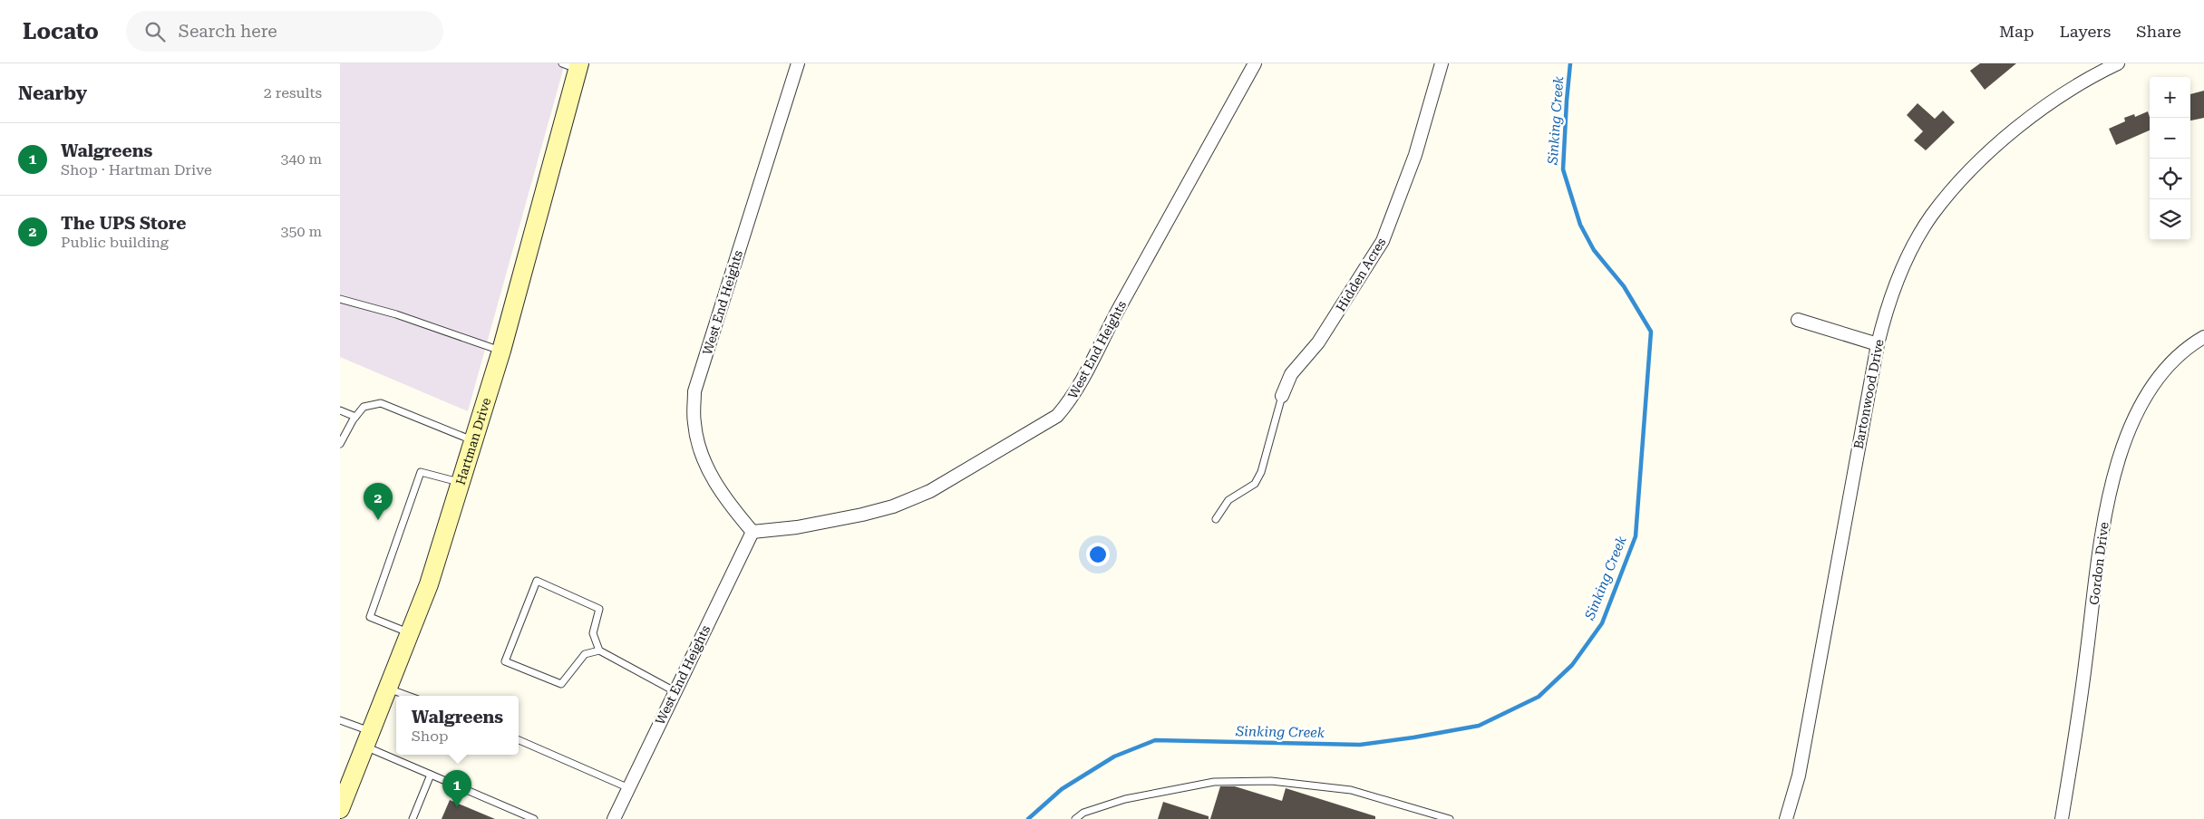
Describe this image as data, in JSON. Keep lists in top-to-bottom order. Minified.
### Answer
{"streets":{"main road":["Hartman Drive"],"street":["Hidden Acres","West End Heights","Bartonwood Drive","Gordon Drive"]},"water":["Sinking Creek"],"page":{"header":"Locato","search":"Search here","nav":["Map","Layers","Share"],"heading":["Nearby","2 results"],"map_buttons":["+","−"],"list":[{"mark":"1","name":"Walgreens","note":"Shop · Hartman Drive","value":"340 m"},{"mark":"2","name":"The UPS Store","note":"Public building","value":"350 m"}],"pins":["2","1"],"popup":["Walgreens","Shop"]}}
